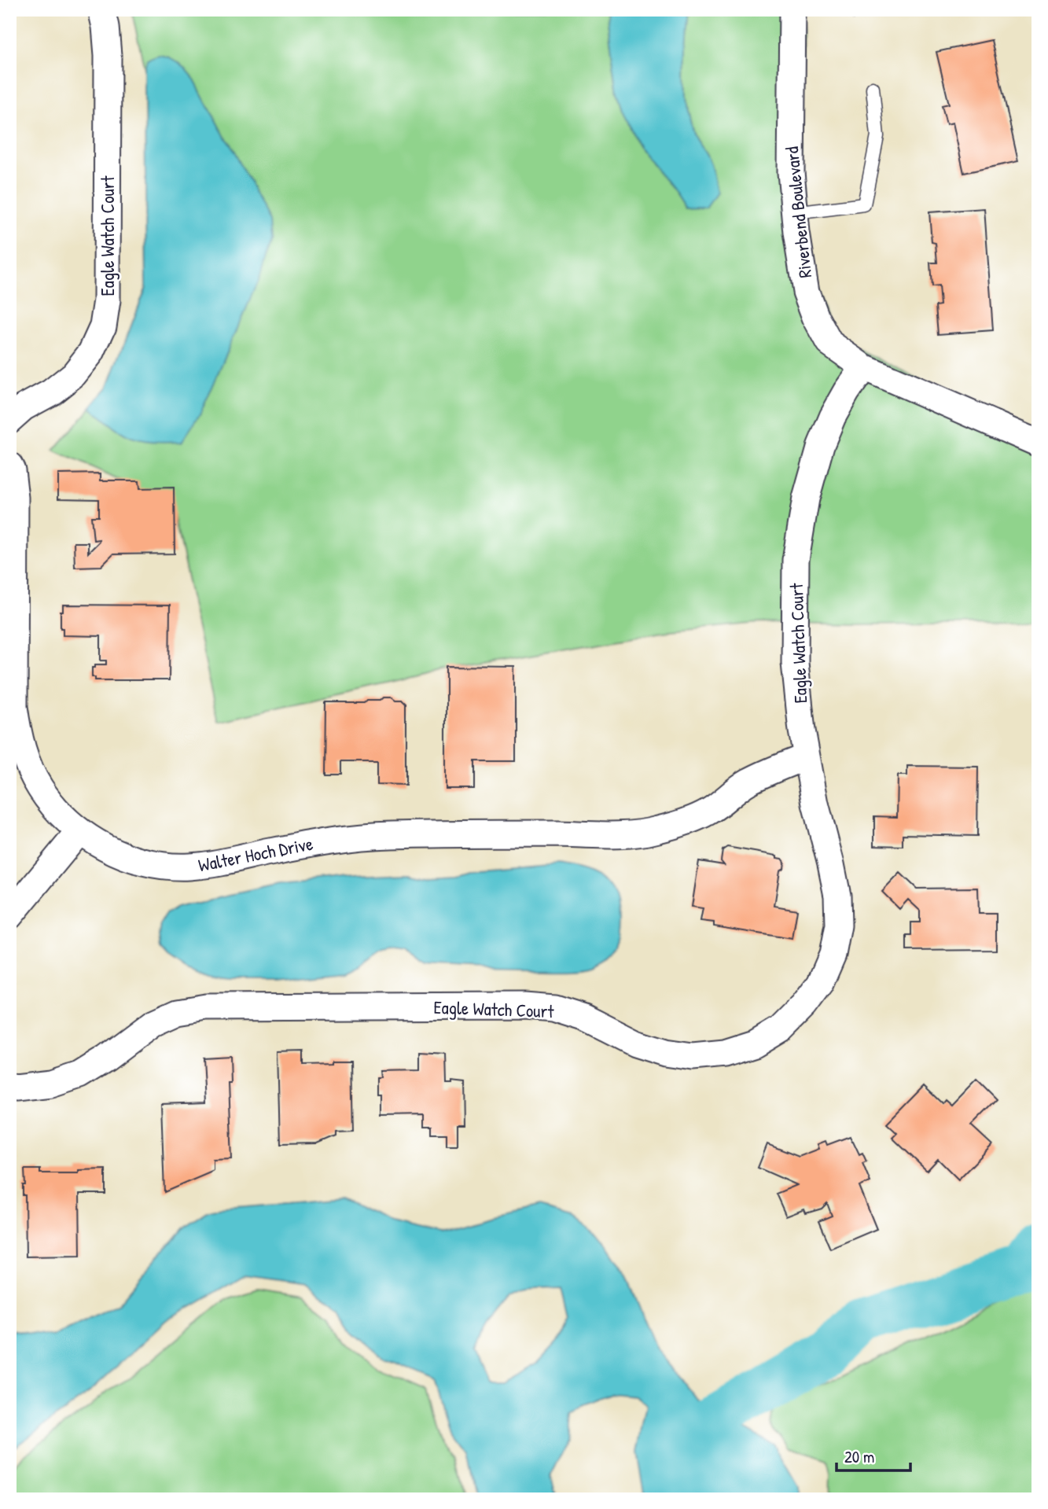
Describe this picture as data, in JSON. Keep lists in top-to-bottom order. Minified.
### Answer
{"streets":{"street":["Riverbend Boulevard","Eagle Watch Court","Walter Hoch Drive"]},"crossings":[["Riverbend Boulevard","Eagle Watch Court"],["Eagle Watch Court","Walter Hoch Drive"]],"scale_bar":"20 m"}
